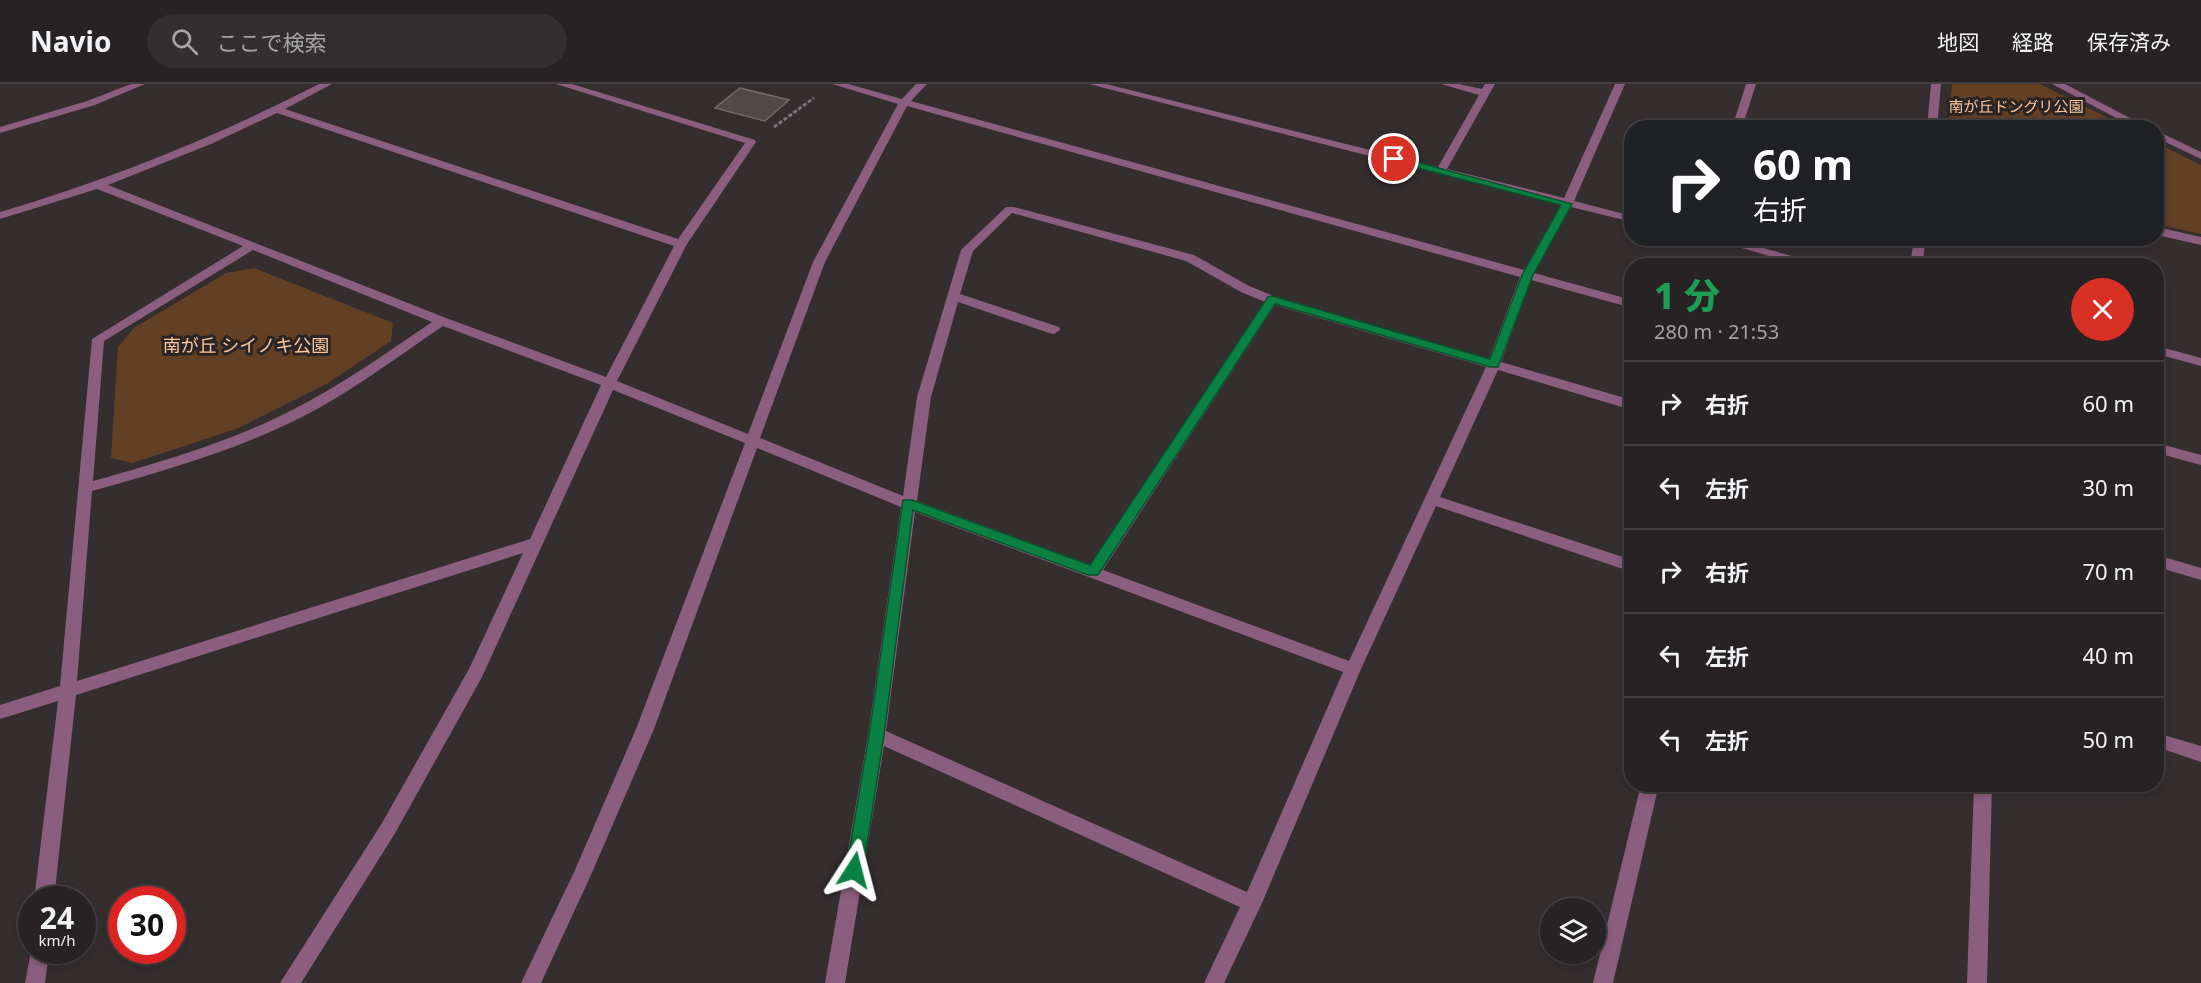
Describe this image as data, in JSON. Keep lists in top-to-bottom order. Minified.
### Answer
{"parks":["南が丘ドングリ公園","南が丘 シイノキ公園"],"page":{"header":"Navio","search":"ここで検索","nav":["地図","経路","保存済み"],"turn":["60 m","右折"],"heading":["1 分","280 m · 21:53"],"list":[{"name":"右折","value":"60 m"},{"name":"左折","value":"30 m"},{"name":"右折","value":"70 m"},{"name":"左折","value":"40 m"},{"name":"左折","value":"50 m"}],"speed":"24 km/h","limit":"30"}}
